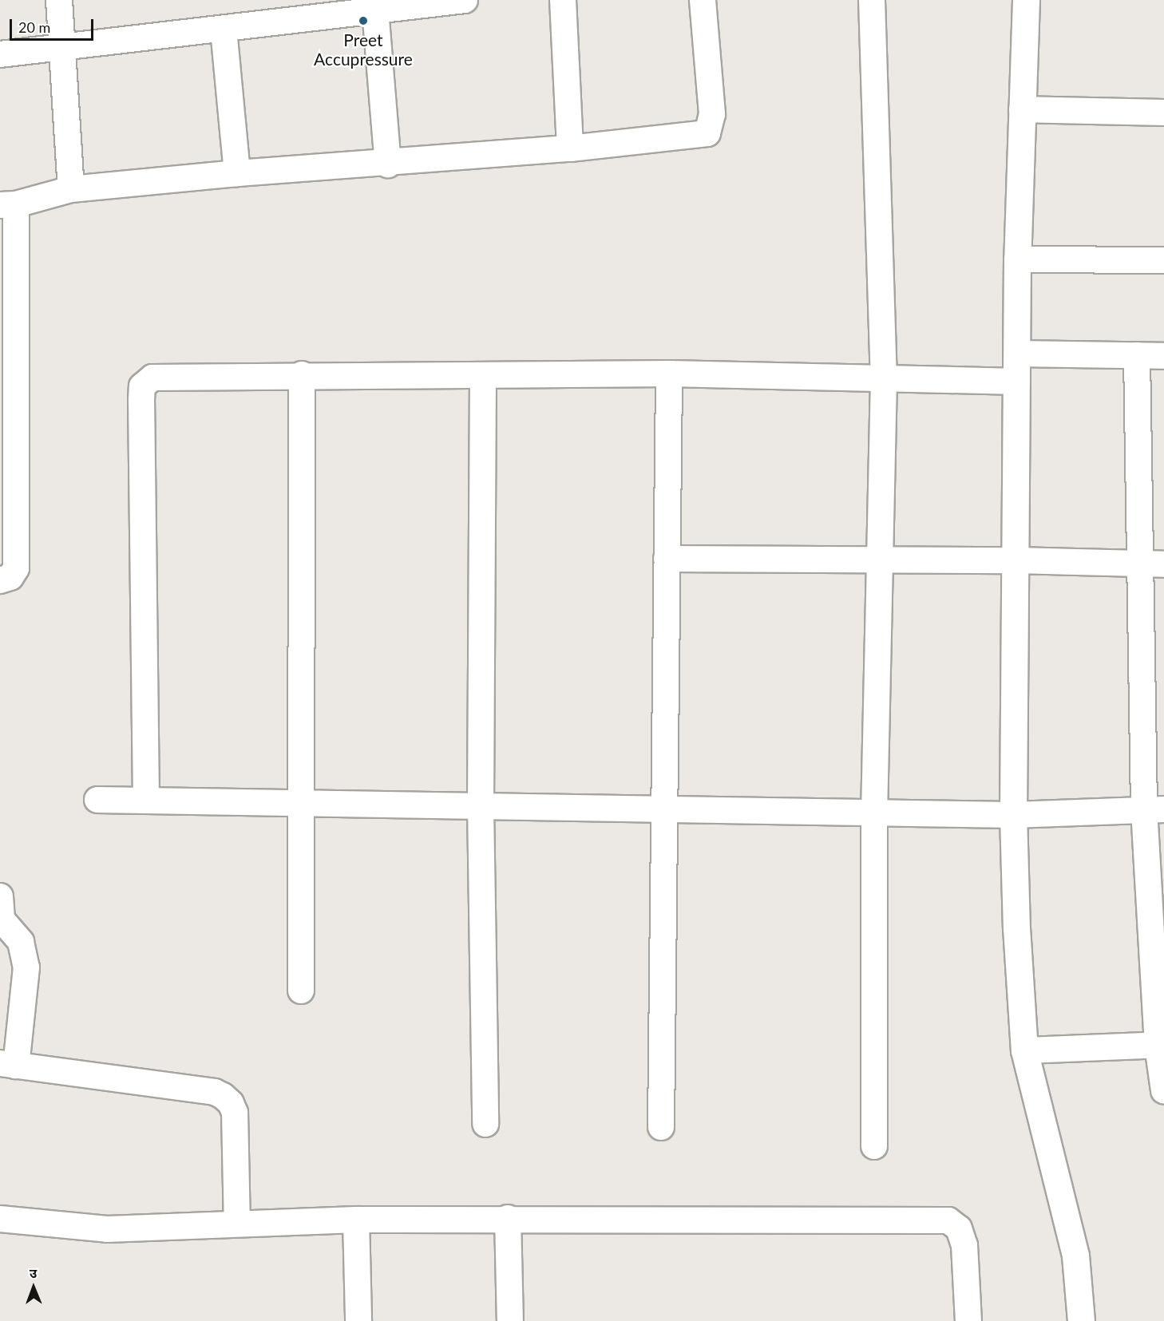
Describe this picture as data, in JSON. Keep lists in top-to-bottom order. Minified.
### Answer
{"places":["Preet Accupressure"],"scale_bar":"20 m","north":"top"}
